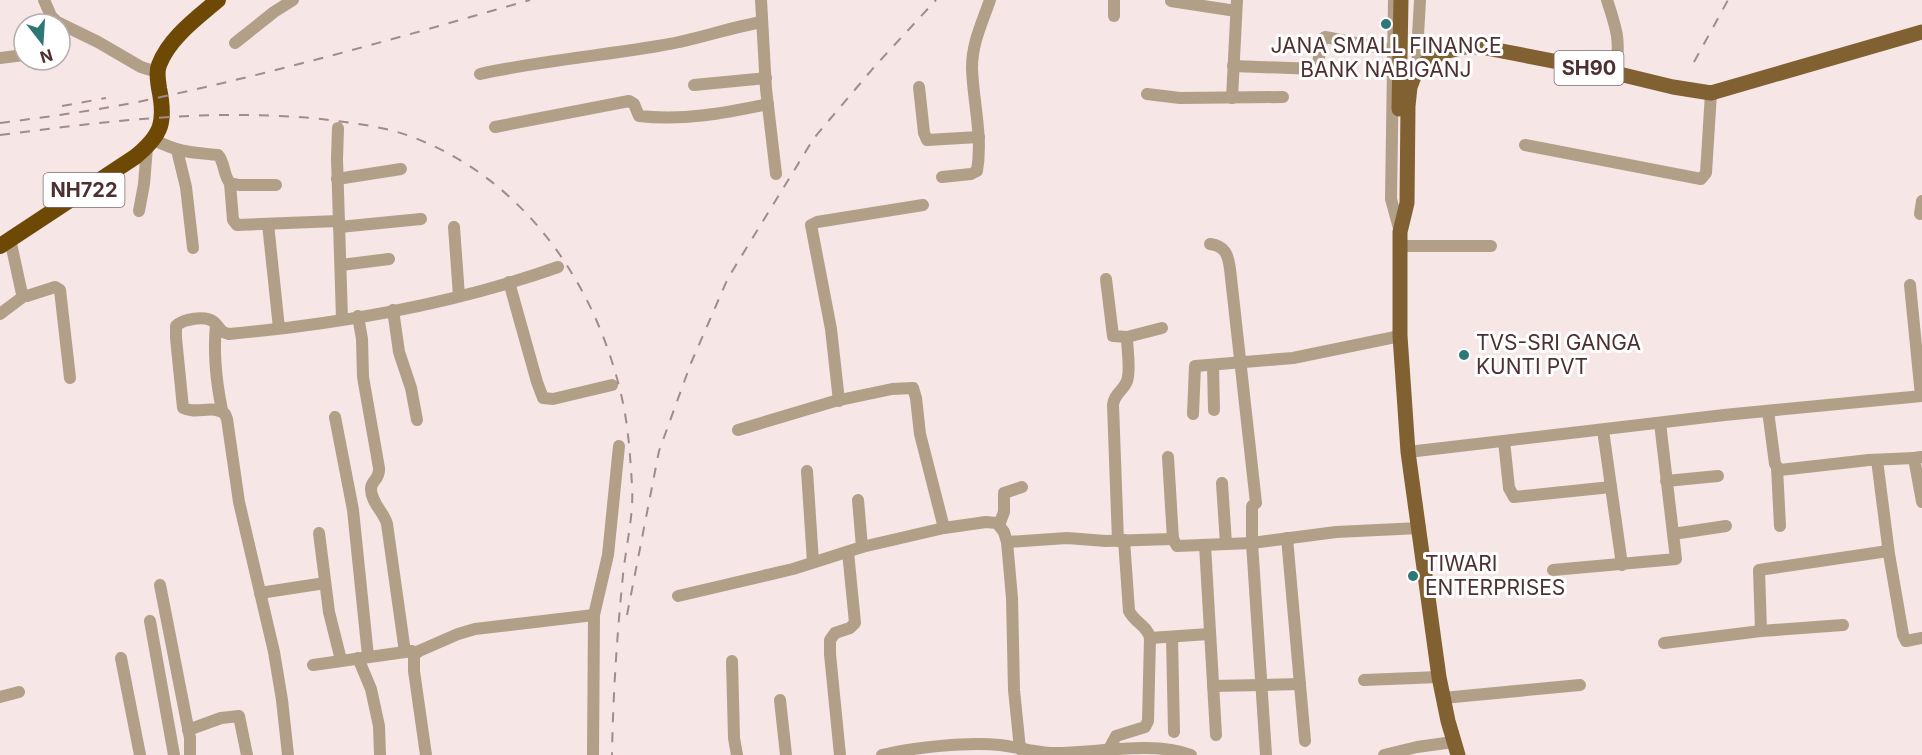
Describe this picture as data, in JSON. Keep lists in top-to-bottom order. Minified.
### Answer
{"streets":{"highway":["NH722"],"main road":["SH90"]},"places":["JANA SMALL FINANCE BANK NABIGANJ","TVS-SRI GANGA KUNTI PVT","TIWARI ENTERPRISES"],"north":"bottom"}
